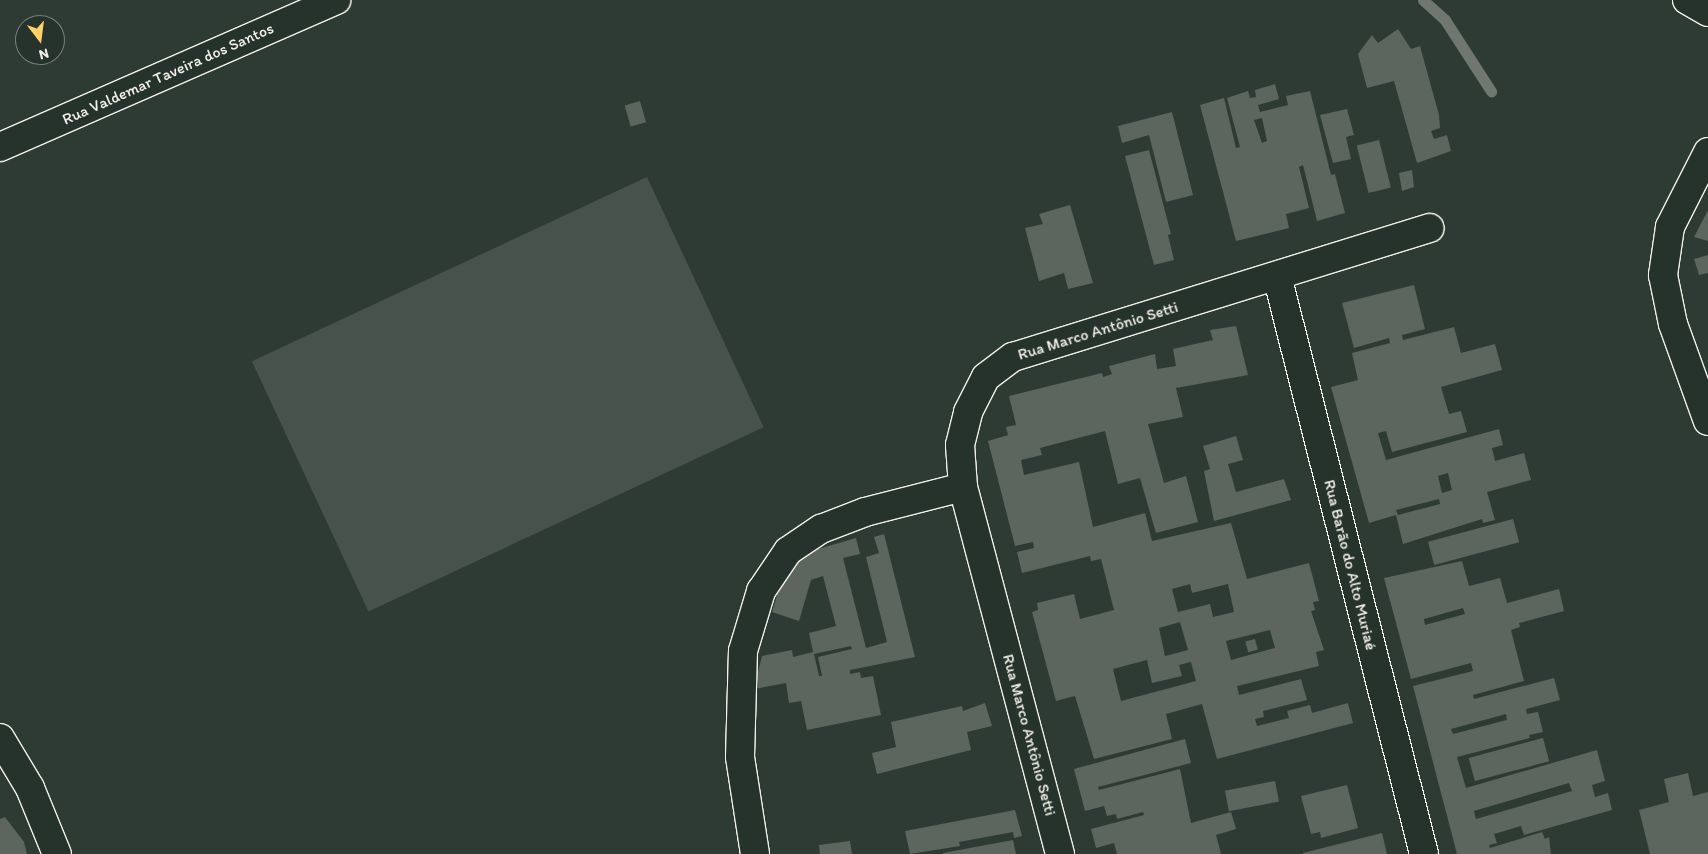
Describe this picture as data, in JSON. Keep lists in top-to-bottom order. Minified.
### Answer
{"streets":{"street":["Rua Valdemar Taveira dos Santos","Rua Marco Antônio Setti","Rua Barão do Alto Muriaé"]},"crossings":[["Rua Marco Antônio Setti","Rua Barão do Alto Muriaé"]],"north":"bottom"}
